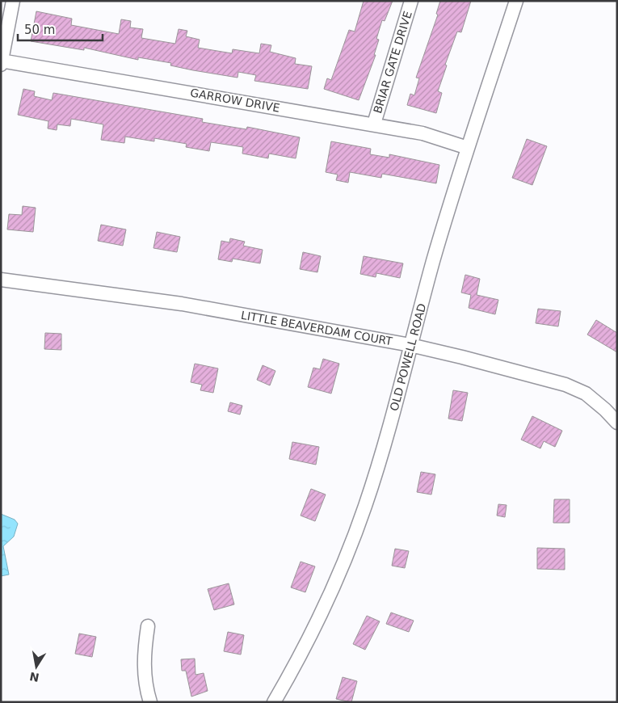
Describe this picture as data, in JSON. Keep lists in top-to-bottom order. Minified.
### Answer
{"streets":{"street":["BRIAR GATE DRIVE","GARROW DRIVE","LITTLE BEAVERDAM COURT","OLD POWELL ROAD"]},"crossings":[["BRIAR GATE DRIVE","GARROW DRIVE"],["GARROW DRIVE","OLD POWELL ROAD"],["LITTLE BEAVERDAM COURT","OLD POWELL ROAD"]],"scale_bar":"50 m","north":"bottom"}
